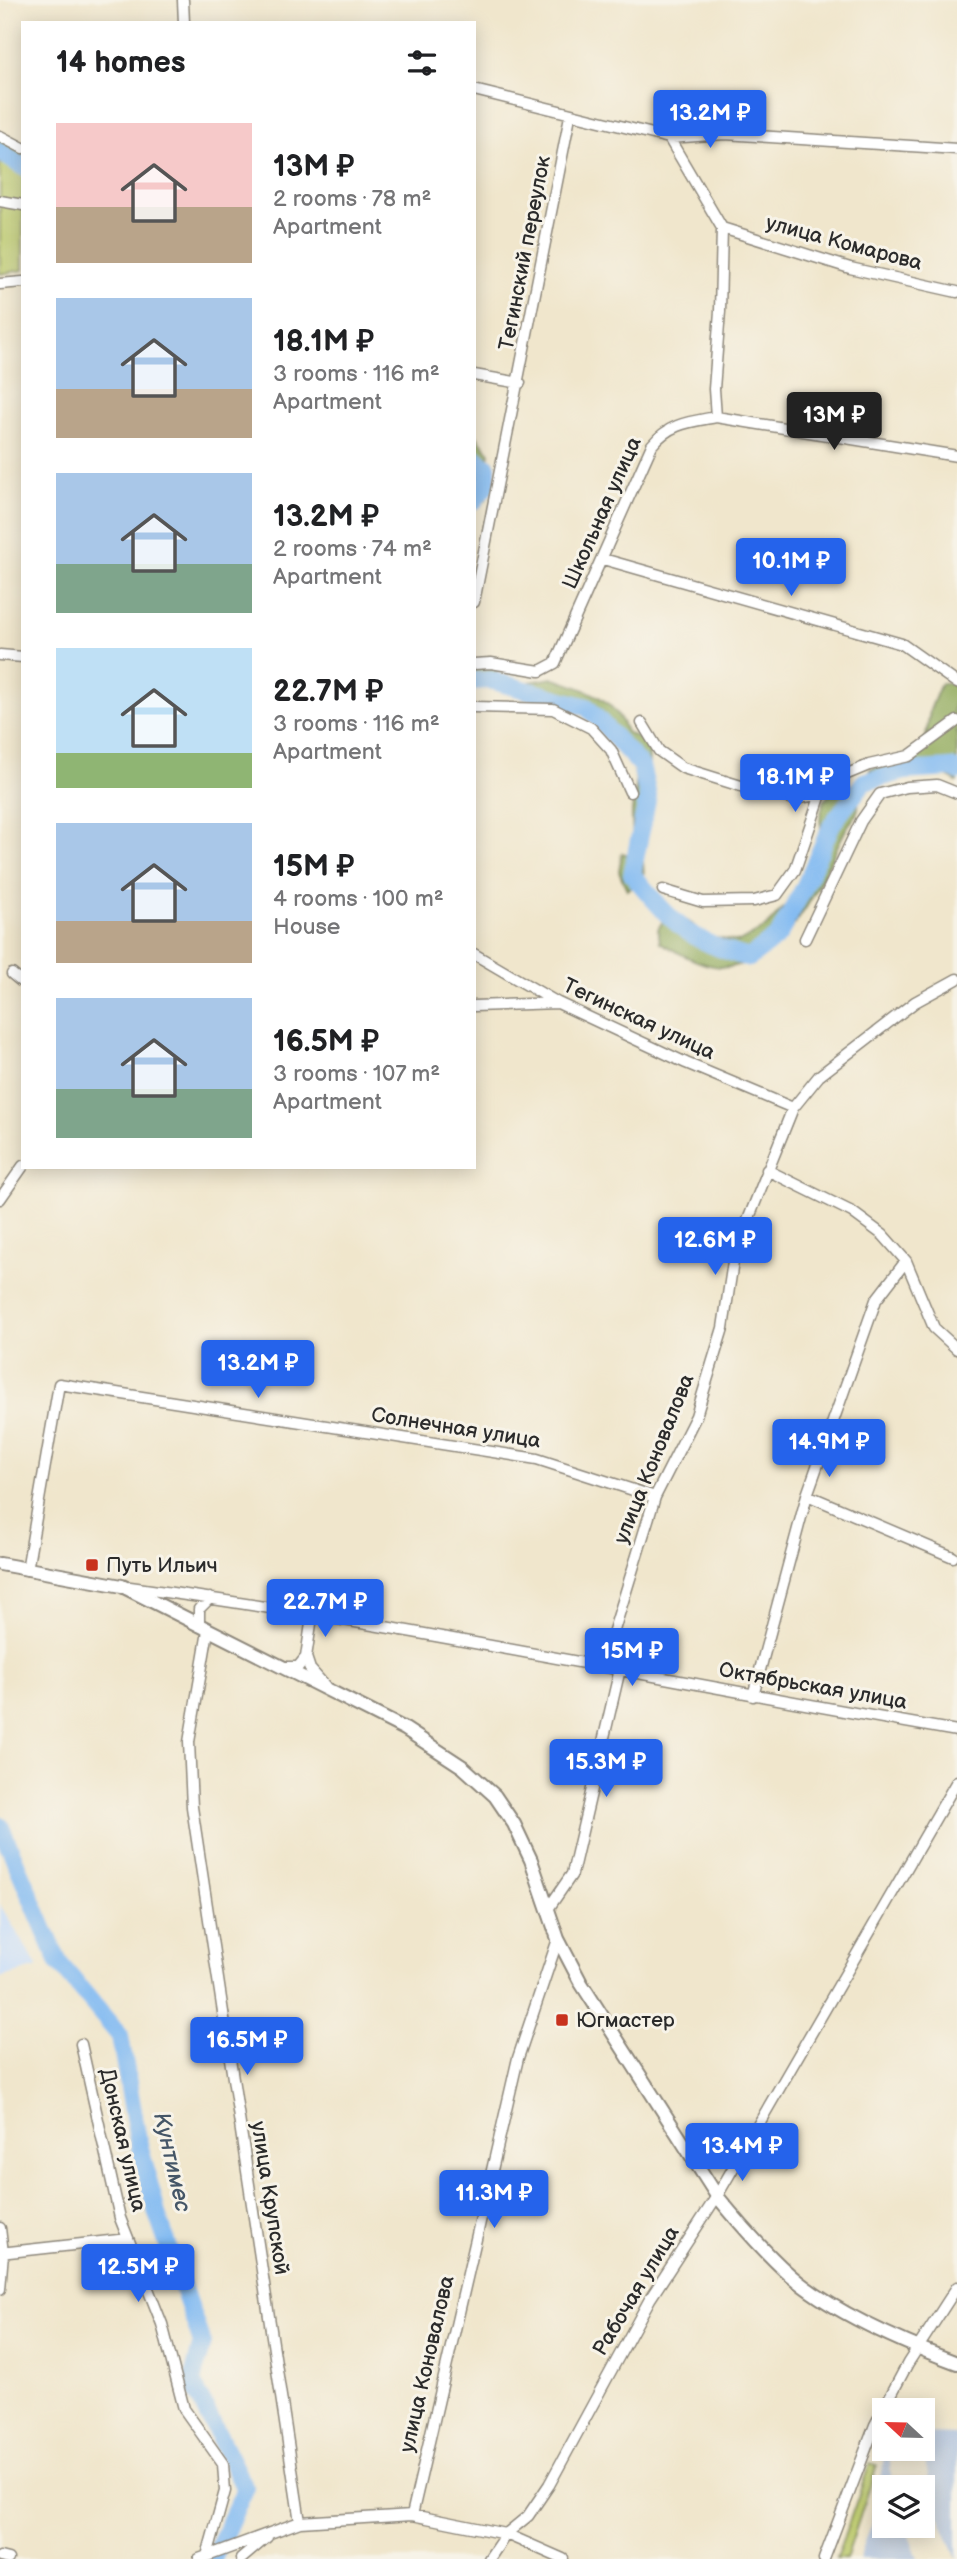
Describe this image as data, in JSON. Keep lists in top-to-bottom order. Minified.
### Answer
{"streets":{"main road":["Октябрьская улица"],"street":["улица Комарова","Тегинский переулок","Школьная улица","Тегинская улица","Солнечная улица","улица Коновалова","Донская улица","улица Крупской","Рабочая улица"]},"crossings":[["Тегинская улица","улица Коновалова"],["Солнечная улица","улица Коновалова"],["Солнечная улица","Октябрьская улица"],["улица Коновалова","Октябрьская улица"],["Октябрьская улица","улица Крупской"]],"water":["Кунтимес"],"places":{"transit":["Путь Ильич","Югмастер"]},"north":"left","page":{"heading":"14 homes","price":["13.2M ₽","13M ₽","10.1M ₽","18.1M ₽","12.6M ₽","13.2M ₽","14.9M ₽","22.7M ₽","15M ₽","15.3M ₽","16.5M ₽","13.4M ₽","11.3M ₽","12.5M ₽"],"list":[{"name":"13M ₽","note":"2 rooms · 78 m² · Apartment"},{"name":"18.1M ₽","note":"3 rooms · 116 m² · Apartment"},{"name":"13.2M ₽","note":"2 rooms · 74 m² · Apartment"},{"name":"22.7M ₽","note":"3 rooms · 116 m² · Apartment"},{"name":"15M ₽","note":"4 rooms · 100 m² · House"},{"name":"16.5M ₽","note":"3 rooms · 107 m² · Apartment"}]}}
